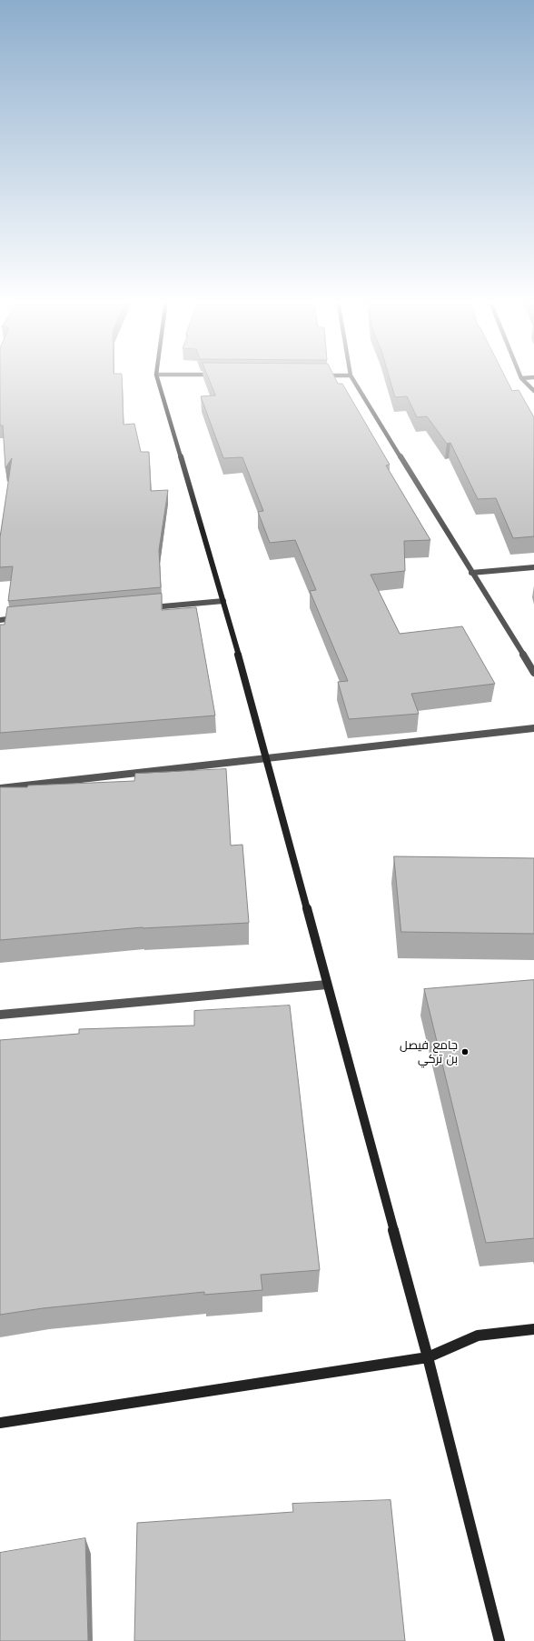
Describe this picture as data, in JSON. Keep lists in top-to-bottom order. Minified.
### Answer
{"places":["جامع فيصل بن تركي"]}
